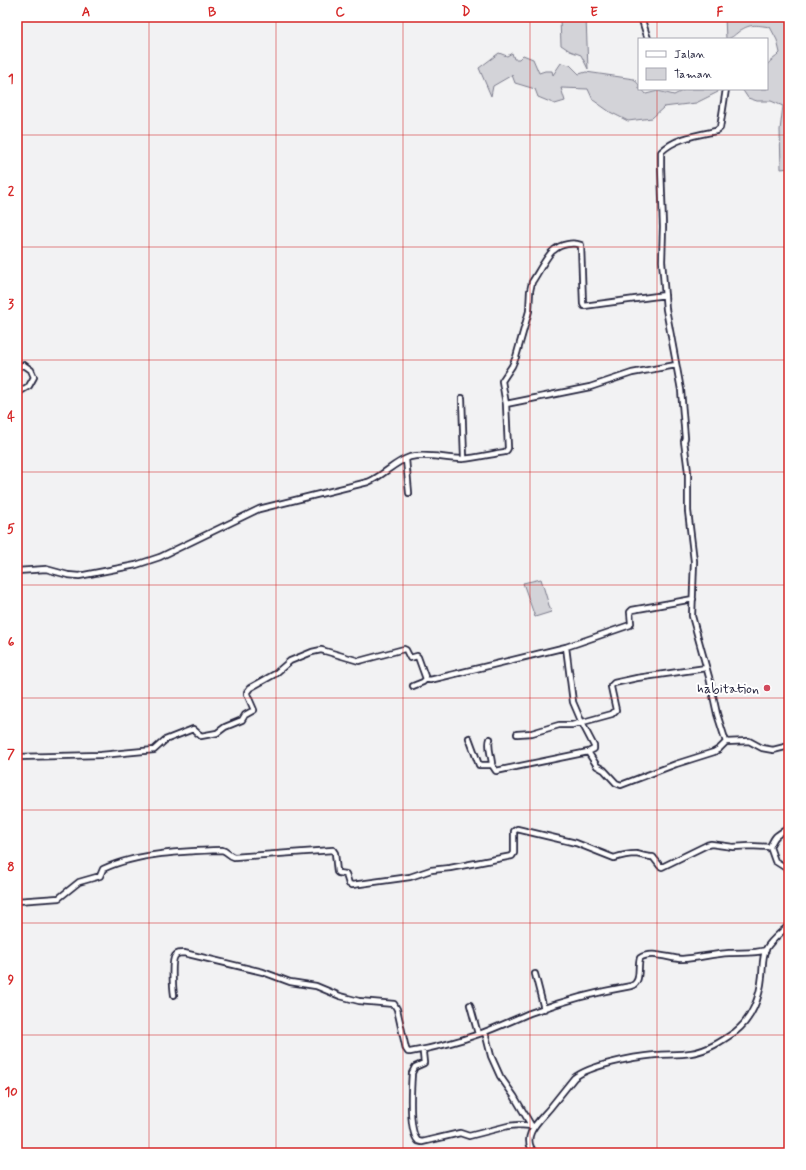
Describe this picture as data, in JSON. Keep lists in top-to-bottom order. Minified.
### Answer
{"places":["habitation"],"legend":["Jalan","Taman"],"grid":{"columns":["A","B","C","D","E","F"],"rows":["1","2","3","4","5","6","7","8","9","10"]}}
